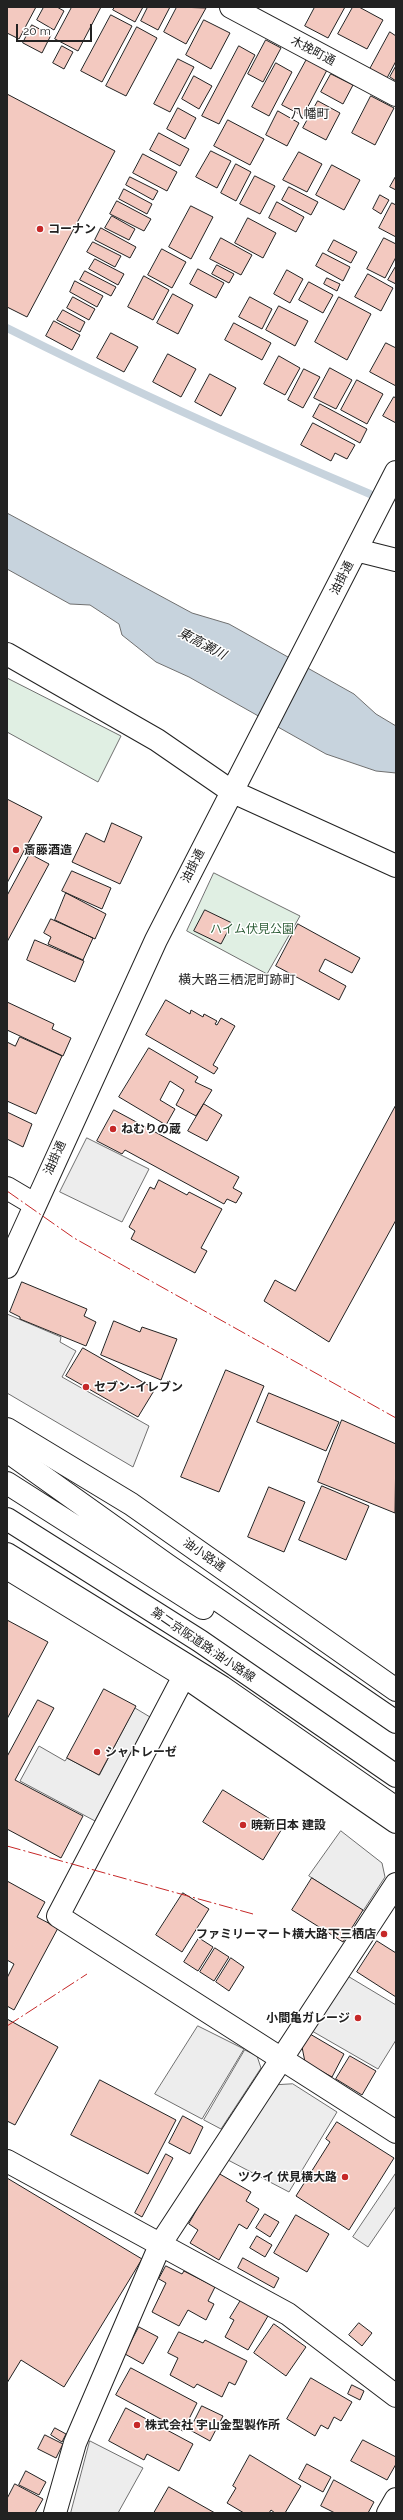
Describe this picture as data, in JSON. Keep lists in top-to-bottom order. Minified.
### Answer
{"streets":{"main road":["木挽町通","油掛通","油小路通","第二京阪道路;油小路線"]},"districts":["八幡町","横大路三栖泥町跡町"],"water":["東高瀬川"],"parks":["ハイム伏見公園"],"places":["コーナン","斎藤酒造","ねむりの蔵","セブン-イレブン","シャトレーゼ","暁新日本 建設","ファミリーマート横大路下三栖店","小間亀ガレージ","ツクイ 伏見横大路","株式会社 宇山金型製作所"],"scale_bar":"20 m"}
